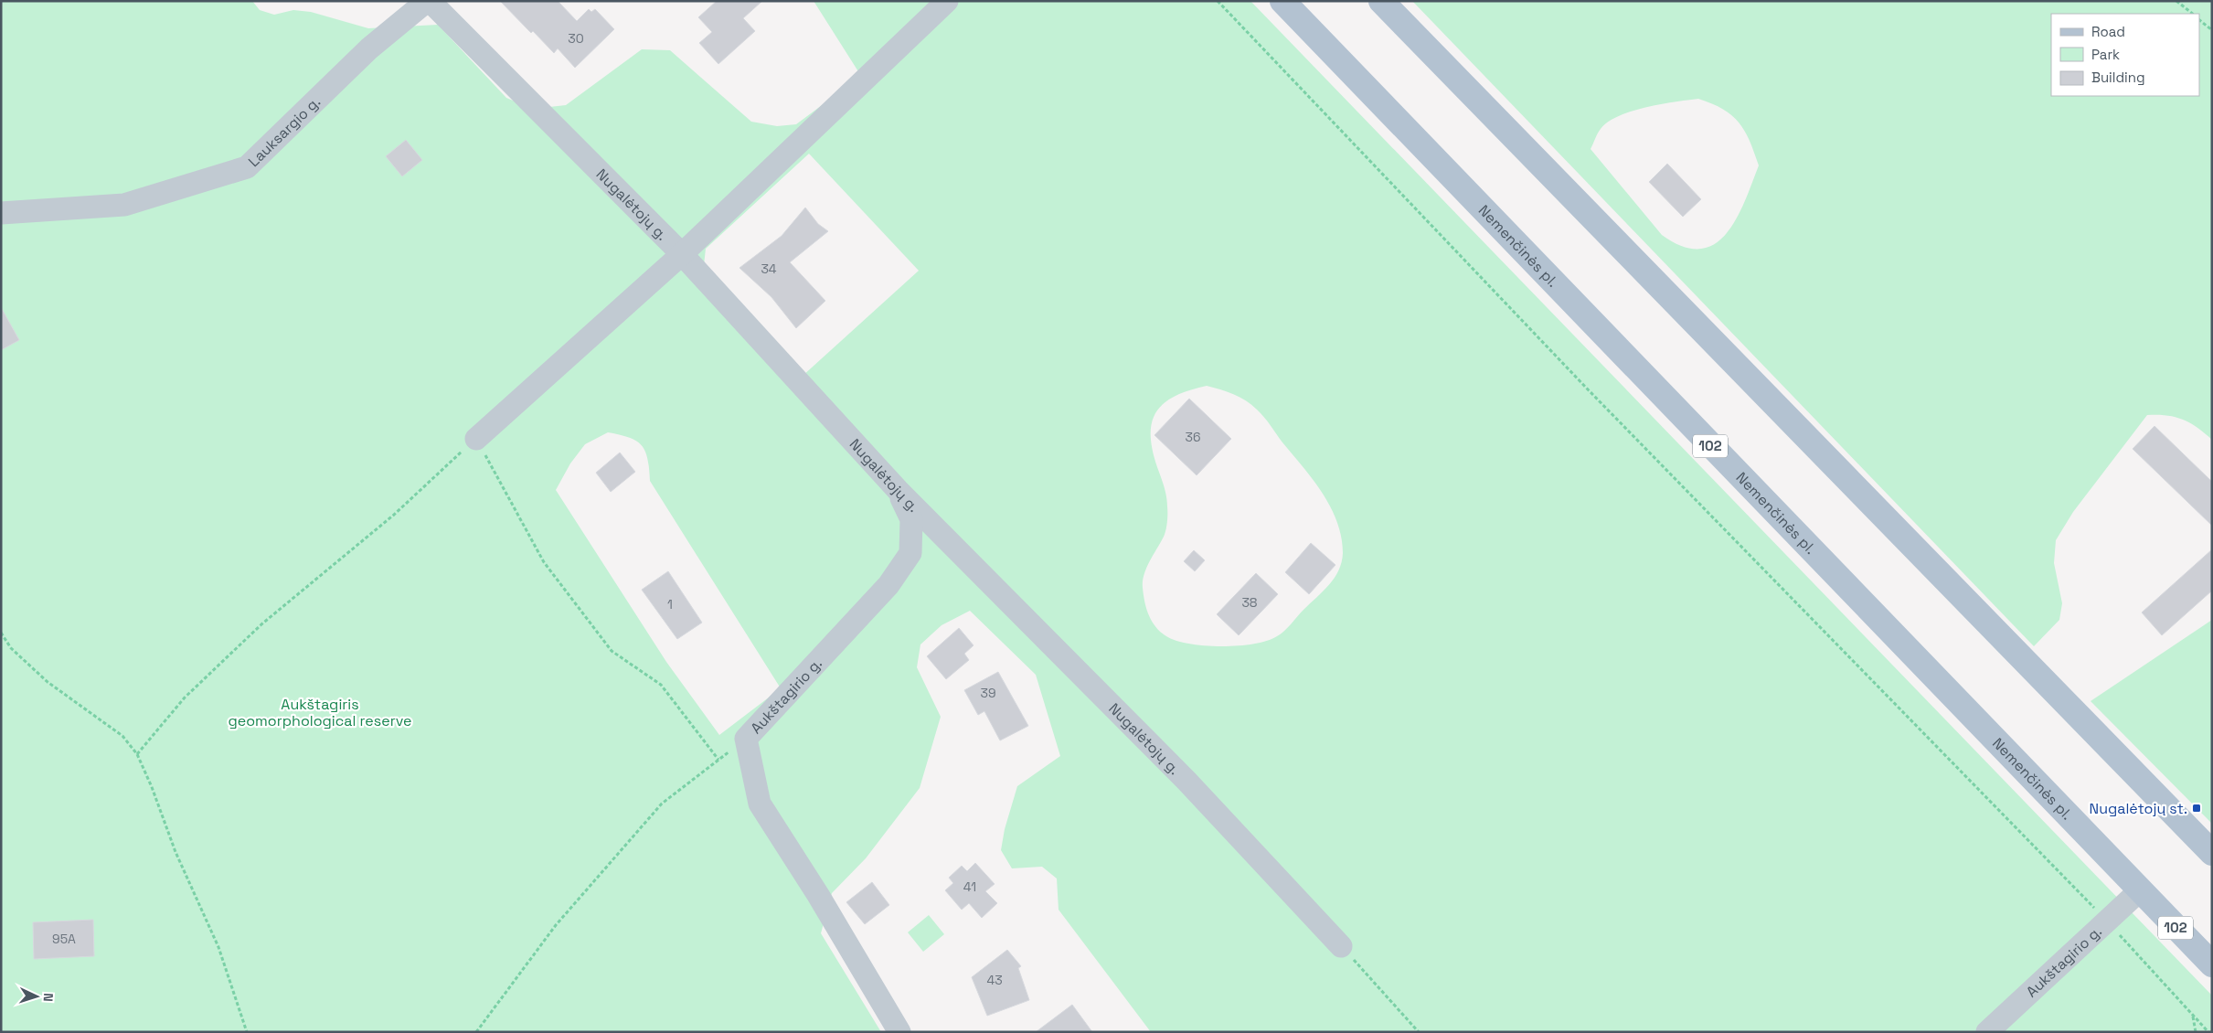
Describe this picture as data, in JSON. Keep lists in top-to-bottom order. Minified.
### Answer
{"streets":{"main road":["Nemenčinės pl.","102"],"street":["Lauksargio g.","Nugalėtojų g.","Aukštagirio g."]},"crossings":[["Lauksargio g.","Nugalėtojų g."],["Nugalėtojų g.","Aukštagirio g."],["Nemenčinės pl.","Aukštagirio g."]],"parks":["Aukštagiris geomorphological reserve"],"places":{"transit":["Nugalėtojų st."]},"house_numbers":["30","34","36","38","1","39","41","95A","43"],"legend":["Road","Park","Building"],"north":"right"}
